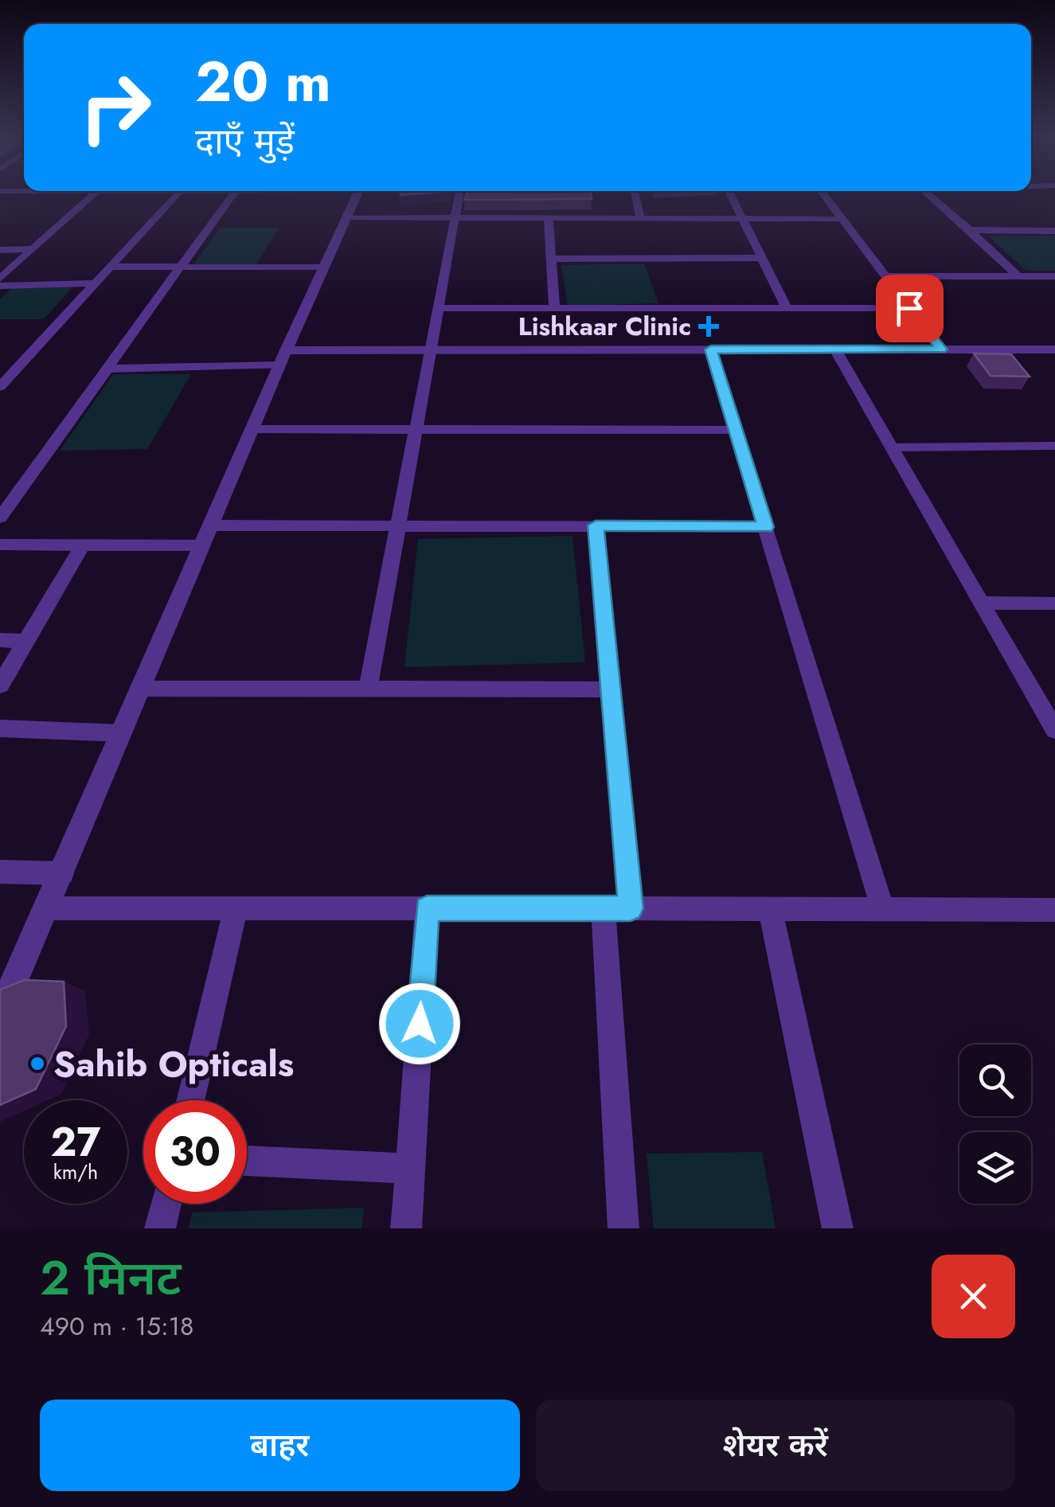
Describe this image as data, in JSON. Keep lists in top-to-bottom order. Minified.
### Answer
{"places":{"health":["Lishkaar Clinic"],"other":["Sahib Opticals"]},"page":{"turn":["20 m","दाएँ मुड़ें"],"speed":"27 km/h","limit":"30","heading":["2 मिनट","490 m · 15:18"],"buttons":["बाहर","शेयर करें"]}}
